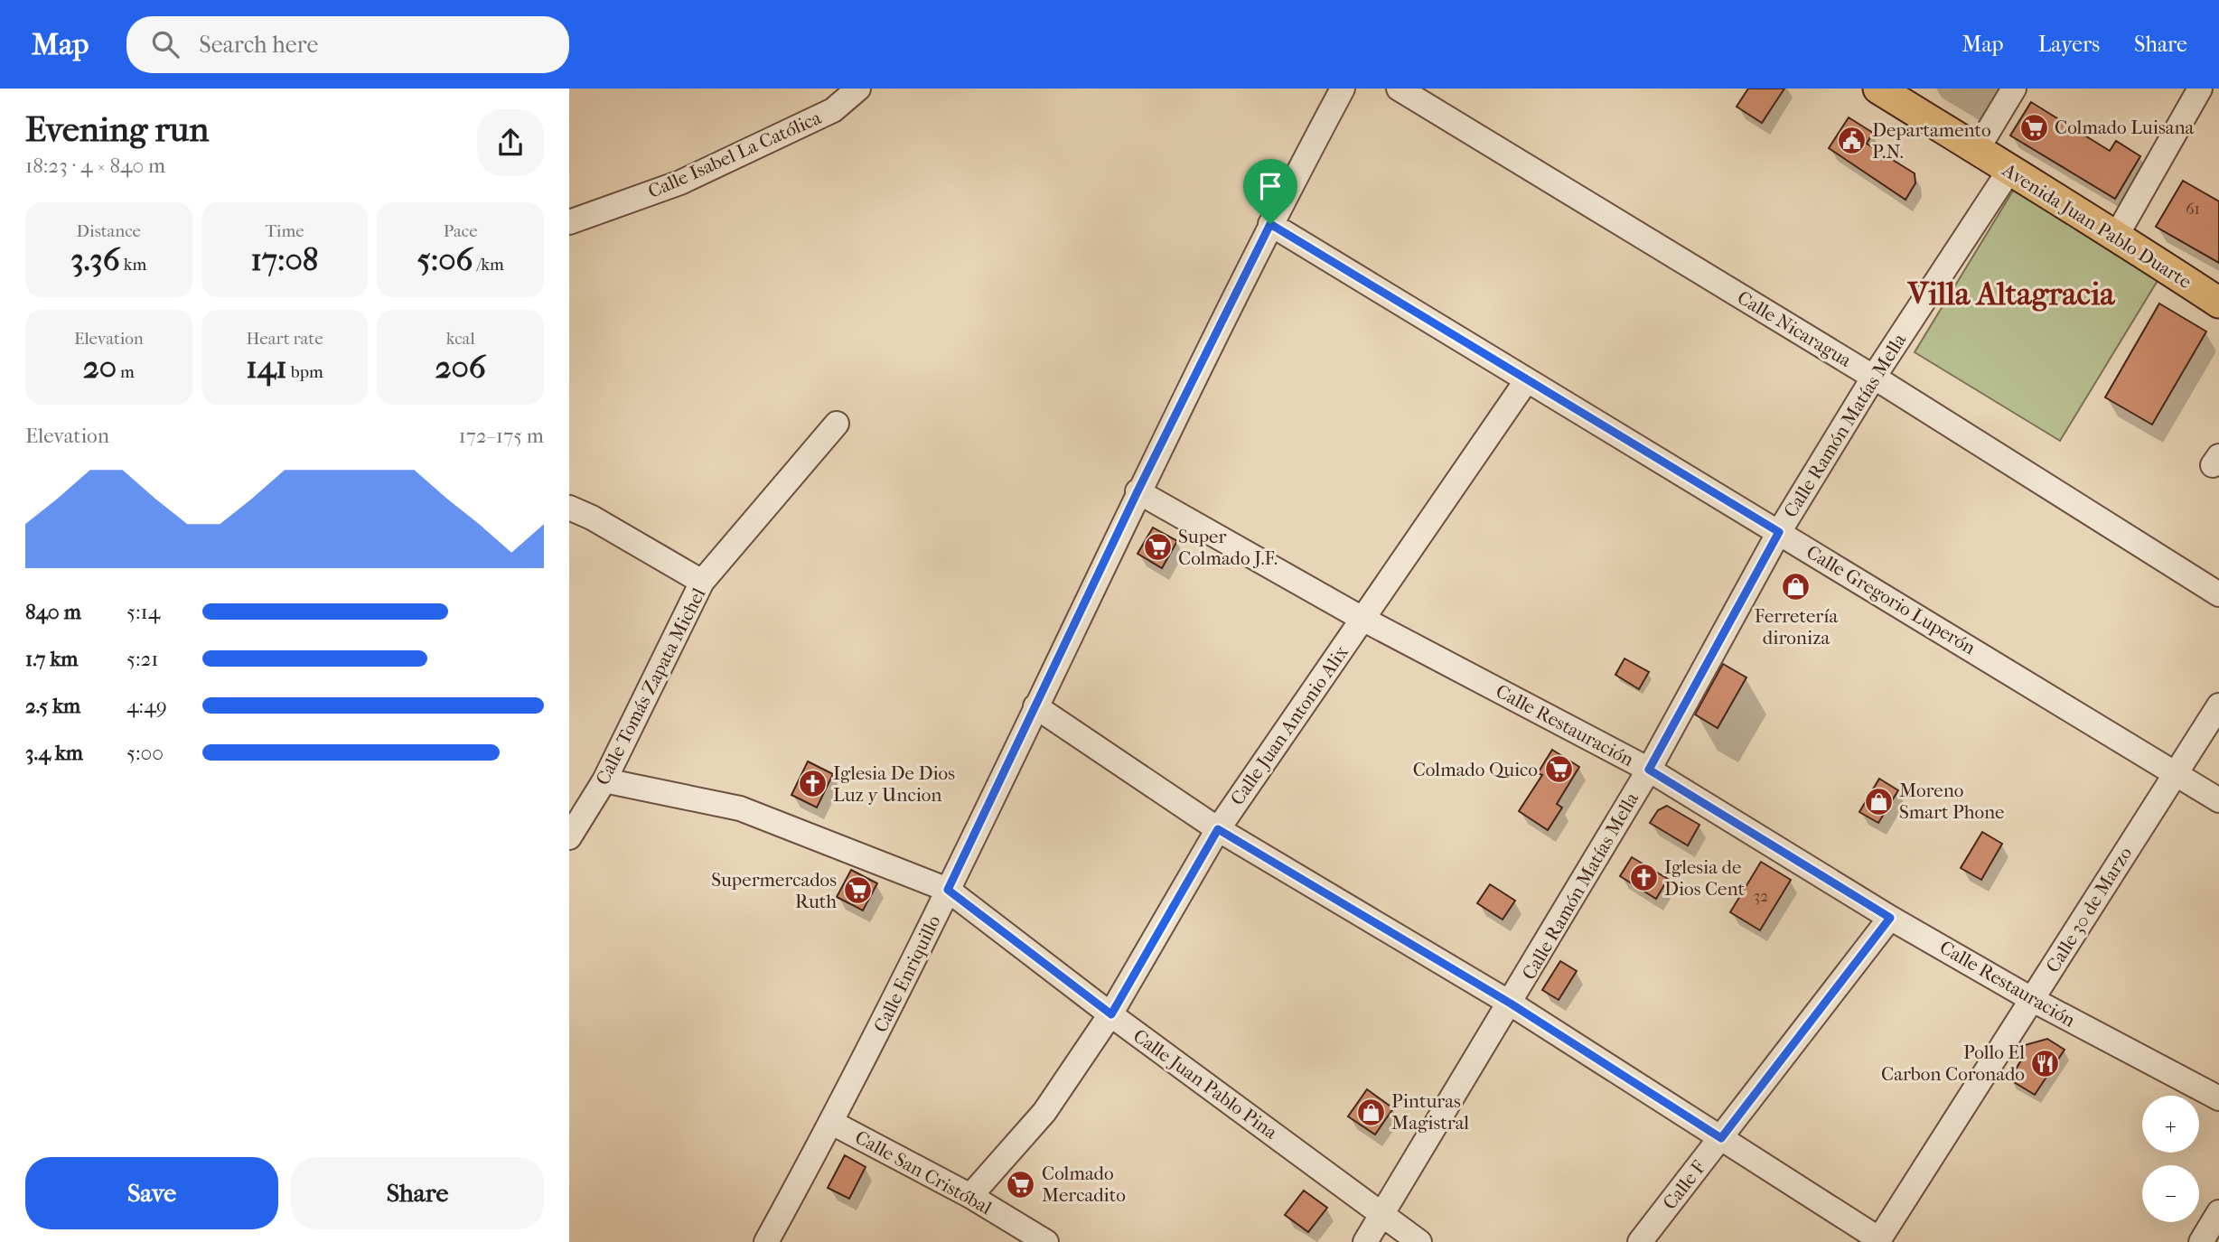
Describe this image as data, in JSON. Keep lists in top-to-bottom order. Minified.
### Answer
{"streets":{"main road":["Avenida Juan Pablo Duarte"],"street":["Calle Isabel La Católica","Calle Nicaragua","Calle Ramón Matías Mella","Calle Gregorio Luperón","Calle Tomás Zapata Michel","Calle Juan Antonio Alix","Calle Restauración","Calle 30 de Marzo","Calle Enriquillo","Calle Juan Pablo Pina","Calle San Cristóbal","Calle F"]},"crossings":[["Avenida Juan Pablo Duarte","Calle Ramón Matías Mella"],["Calle Nicaragua","Calle Ramón Matías Mella"],["Calle Ramón Matías Mella","Calle Gregorio Luperón"],["Calle Ramón Matías Mella","Calle Restauración"],["Calle Ramón Matías Mella","Calle Juan Pablo Pina"],["Calle Gregorio Luperón","Calle Juan Antonio Alix"],["Calle Gregorio Luperón","Calle 30 de Marzo"],["Calle Gregorio Luperón","Calle Enriquillo"],["Calle Tomás Zapata Michel","Calle Juan Pablo Pina"],["Calle Juan Antonio Alix","Calle Restauración"],["Calle Juan Antonio Alix","Calle Juan Pablo Pina"],["Calle Juan Antonio Alix","Calle San Cristóbal"],["Calle Restauración","Calle 30 de Marzo"],["Calle Restauración","Calle Enriquillo"],["Calle Restauración","Calle F"],["Calle Enriquillo","Calle Juan Pablo Pina"],["Calle Enriquillo","Calle San Cristóbal"]],"districts":["Villa Altagracia"],"places":{"supermarket":["Colmado Luisana","Super Colmado J.F.","Colmado Quico","Supermercados Ruth","Colmado Mercadito"],"public building":["Departamento P.N."],"shop":["Ferretería dironiza","Moreno Smart Phone","Pinturas Magistral"],"church":["Iglesia De Dios Luz y Uncion","Iglesia de Dios Cent"],"restaurant":["Pollo El Carbon Coronado"]},"house_numbers":["61","32"],"page":{"header":"Map","search":"Search here","nav":["Map","Layers","Share"],"heading":["Evening run","18:23 · 4 × 840 m"],"stats":[["Distance","3.36 km"],["Time","17:08"],["Pace","5:06 /km"],["Elevation","20 m"],["Heart rate","141 bpm"],["kcal","206"]],"chart":["Elevation","172–175 m"],"list":[{"name":"840 m","note":"5:14"},{"name":"1.7 km","note":"5:21"},{"name":"2.5 km","note":"4:49"},{"name":"3.4 km","note":"5:00"}],"map_buttons":["+","−"],"buttons":["Save","Share"]}}
